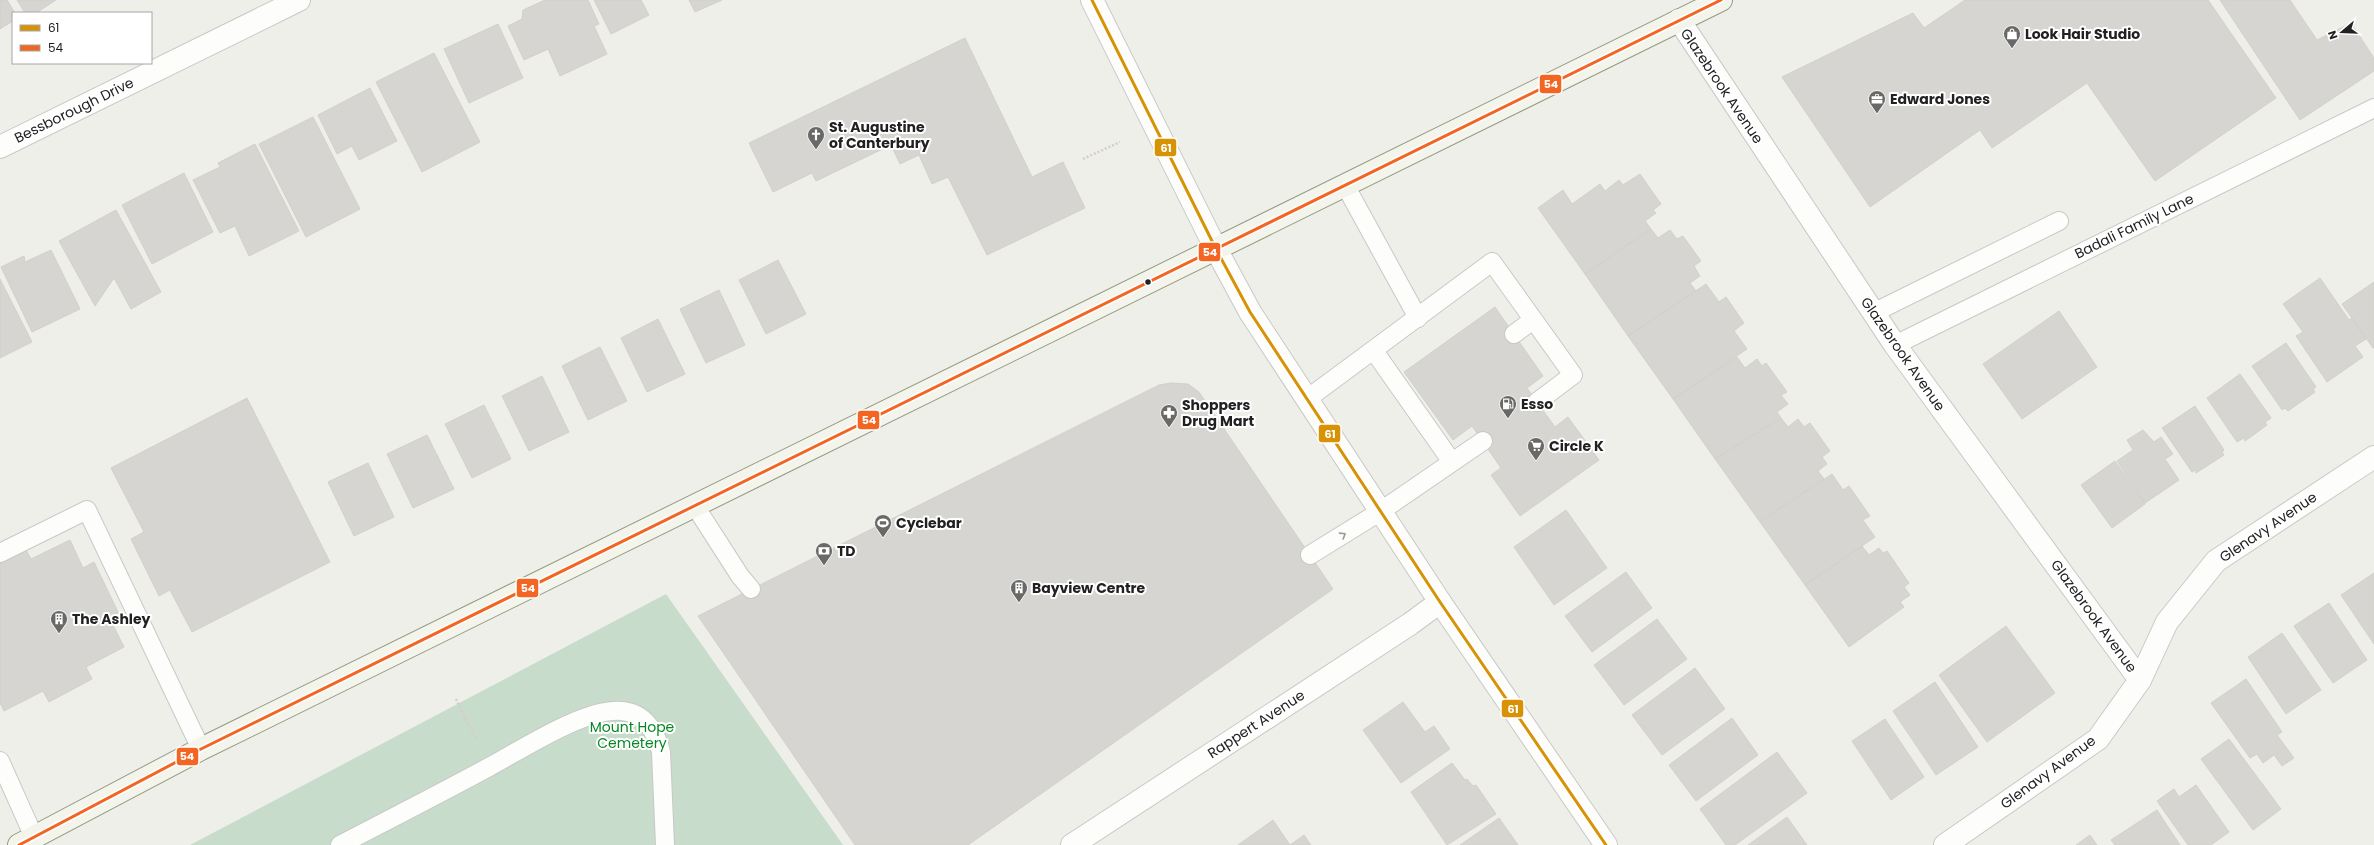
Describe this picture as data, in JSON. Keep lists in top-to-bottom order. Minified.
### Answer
{"streets":{"street":["Glazebrook Avenue","Bessborough Drive","Glenavy Avenue","Rappert Avenue"],"lane":["Badali Family Lane"]},"crossings":[["Glazebrook Avenue","Badali Family Lane"],["Glazebrook Avenue","Glenavy Avenue"]],"parks":["Mount Hope Cemetery"],"places":{"shop":["Look Hair Studio"],"office":["Edward Jones"],"church":["St. Augustine of Canterbury"],"fuel station":["Esso"],"pharmacy":["Shoppers Drug Mart"],"supermarket":["Circle K"],"sports":["Cyclebar"],"bank":["TD"],"building":["Bayview Centre","The Ashley"]},"lines":["transit line 61","transit line 54"],"legend":["61","54"],"north":"left"}
